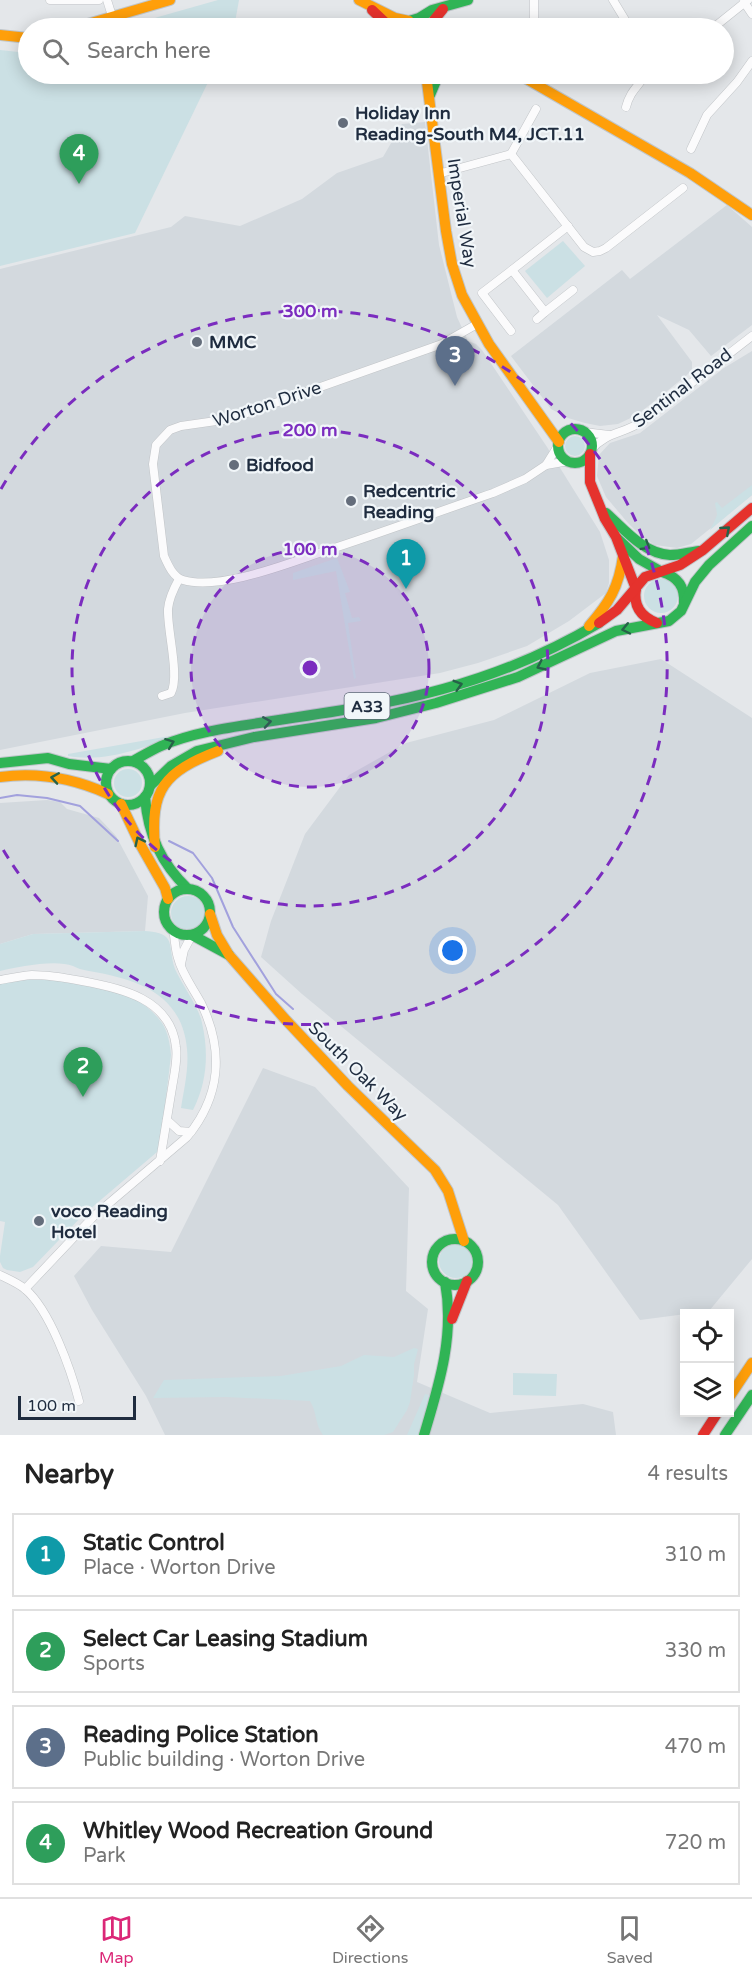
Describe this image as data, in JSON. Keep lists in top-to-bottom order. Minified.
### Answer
{"streets":{"main road":["Imperial Way","A33","South Oak Way"],"street":["Sentinal Road","Worton Drive"]},"crossings":[["Imperial Way","Sentinal Road"],["Imperial Way","Worton Drive"]],"places":["Holiday Inn Reading-South M4, JCT.11","MMC","Bidfood","Redcentric Reading","voco Reading Hotel"],"scale_bar":"100 m","page":{"search":"Search here","pins":["4","3","1","2"],"scale":"100 m","heading":["Nearby","4 results"],"list":[{"mark":"1","name":"Static Control","note":"Place · Worton Drive","value":"310 m"},{"mark":"2","name":"Select Car Leasing Stadium","note":"Sports","value":"330 m"},{"mark":"3","name":"Reading Police Station","note":"Public building · Worton Drive","value":"470 m"},{"mark":"4","name":"Whitley Wood Recreation Ground","note":"Park","value":"720 m"}],"nav":["Map","Directions","Saved"]},"rings":["300 m","200 m","100 m"]}
